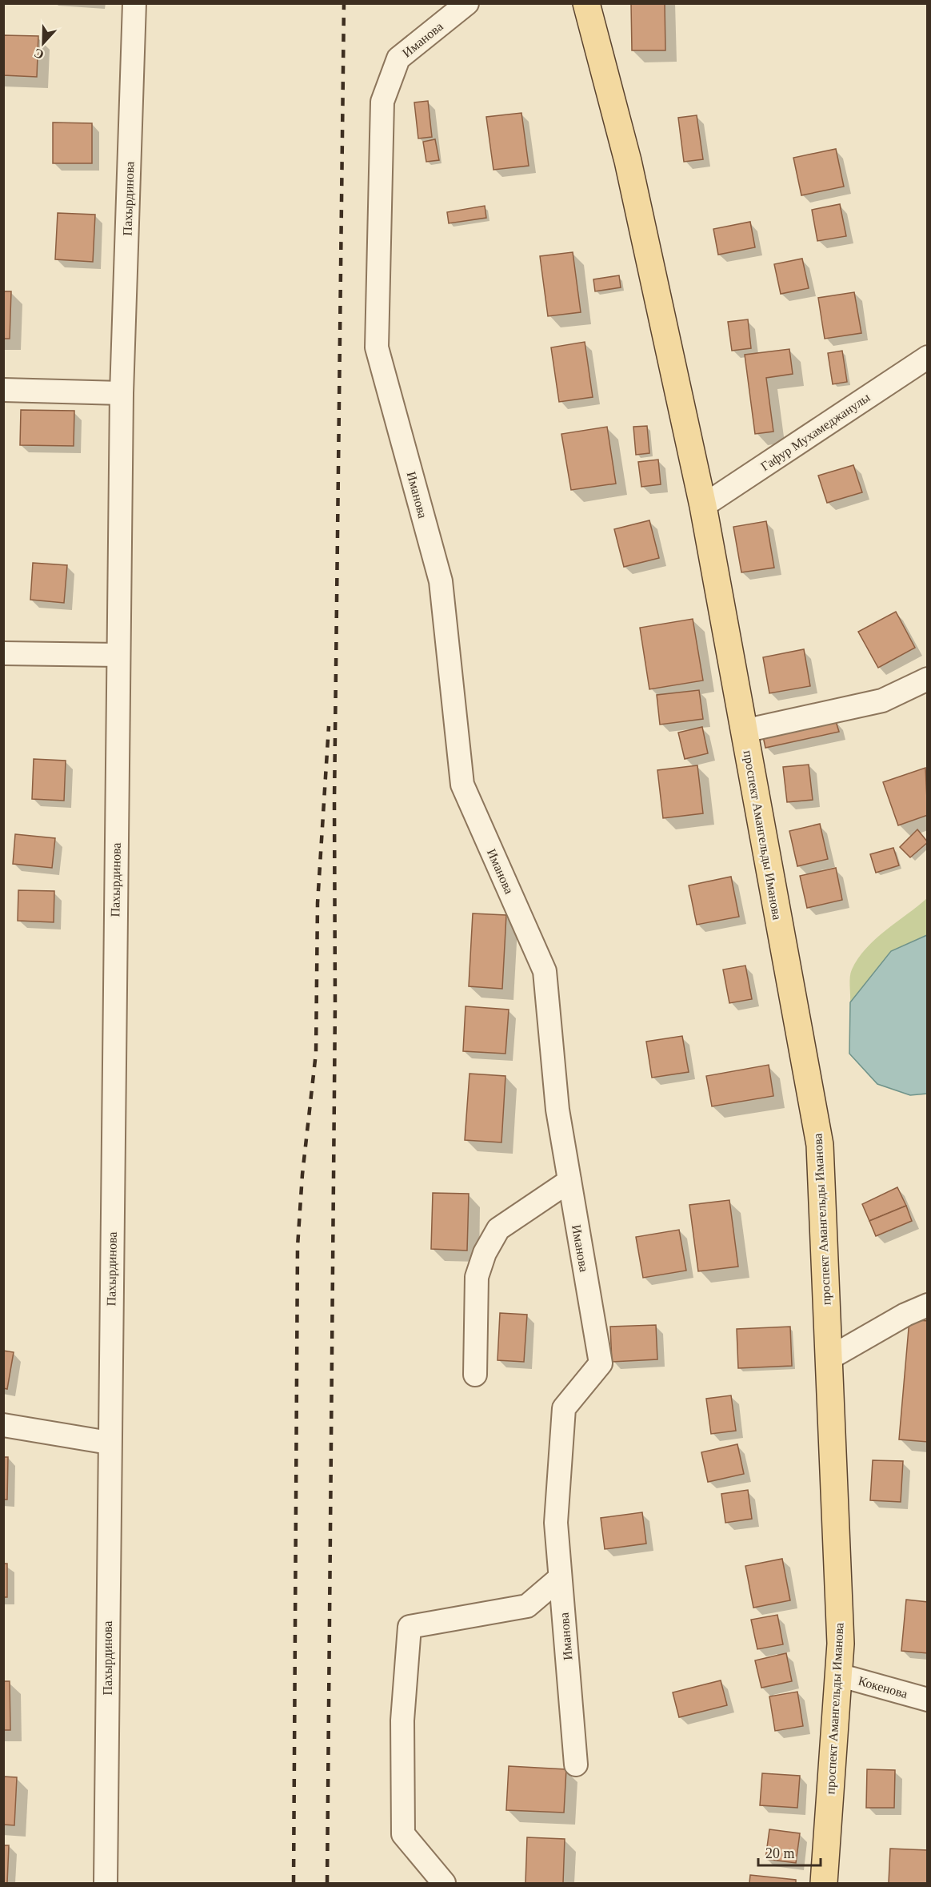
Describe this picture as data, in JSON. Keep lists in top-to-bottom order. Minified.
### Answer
{"streets":{"main road":["проспект Амангельды Иманова"],"street":["Иманова","Пахырдинова","Гафур Мухамеджанулы","Кокенова"]},"crossings":[["Гафур Мухамеджанулы","проспект Амангельды Иманова"],["проспект Амангельды Иманова","Кокенова"]],"scale_bar":"20 m","north":"bottom"}
